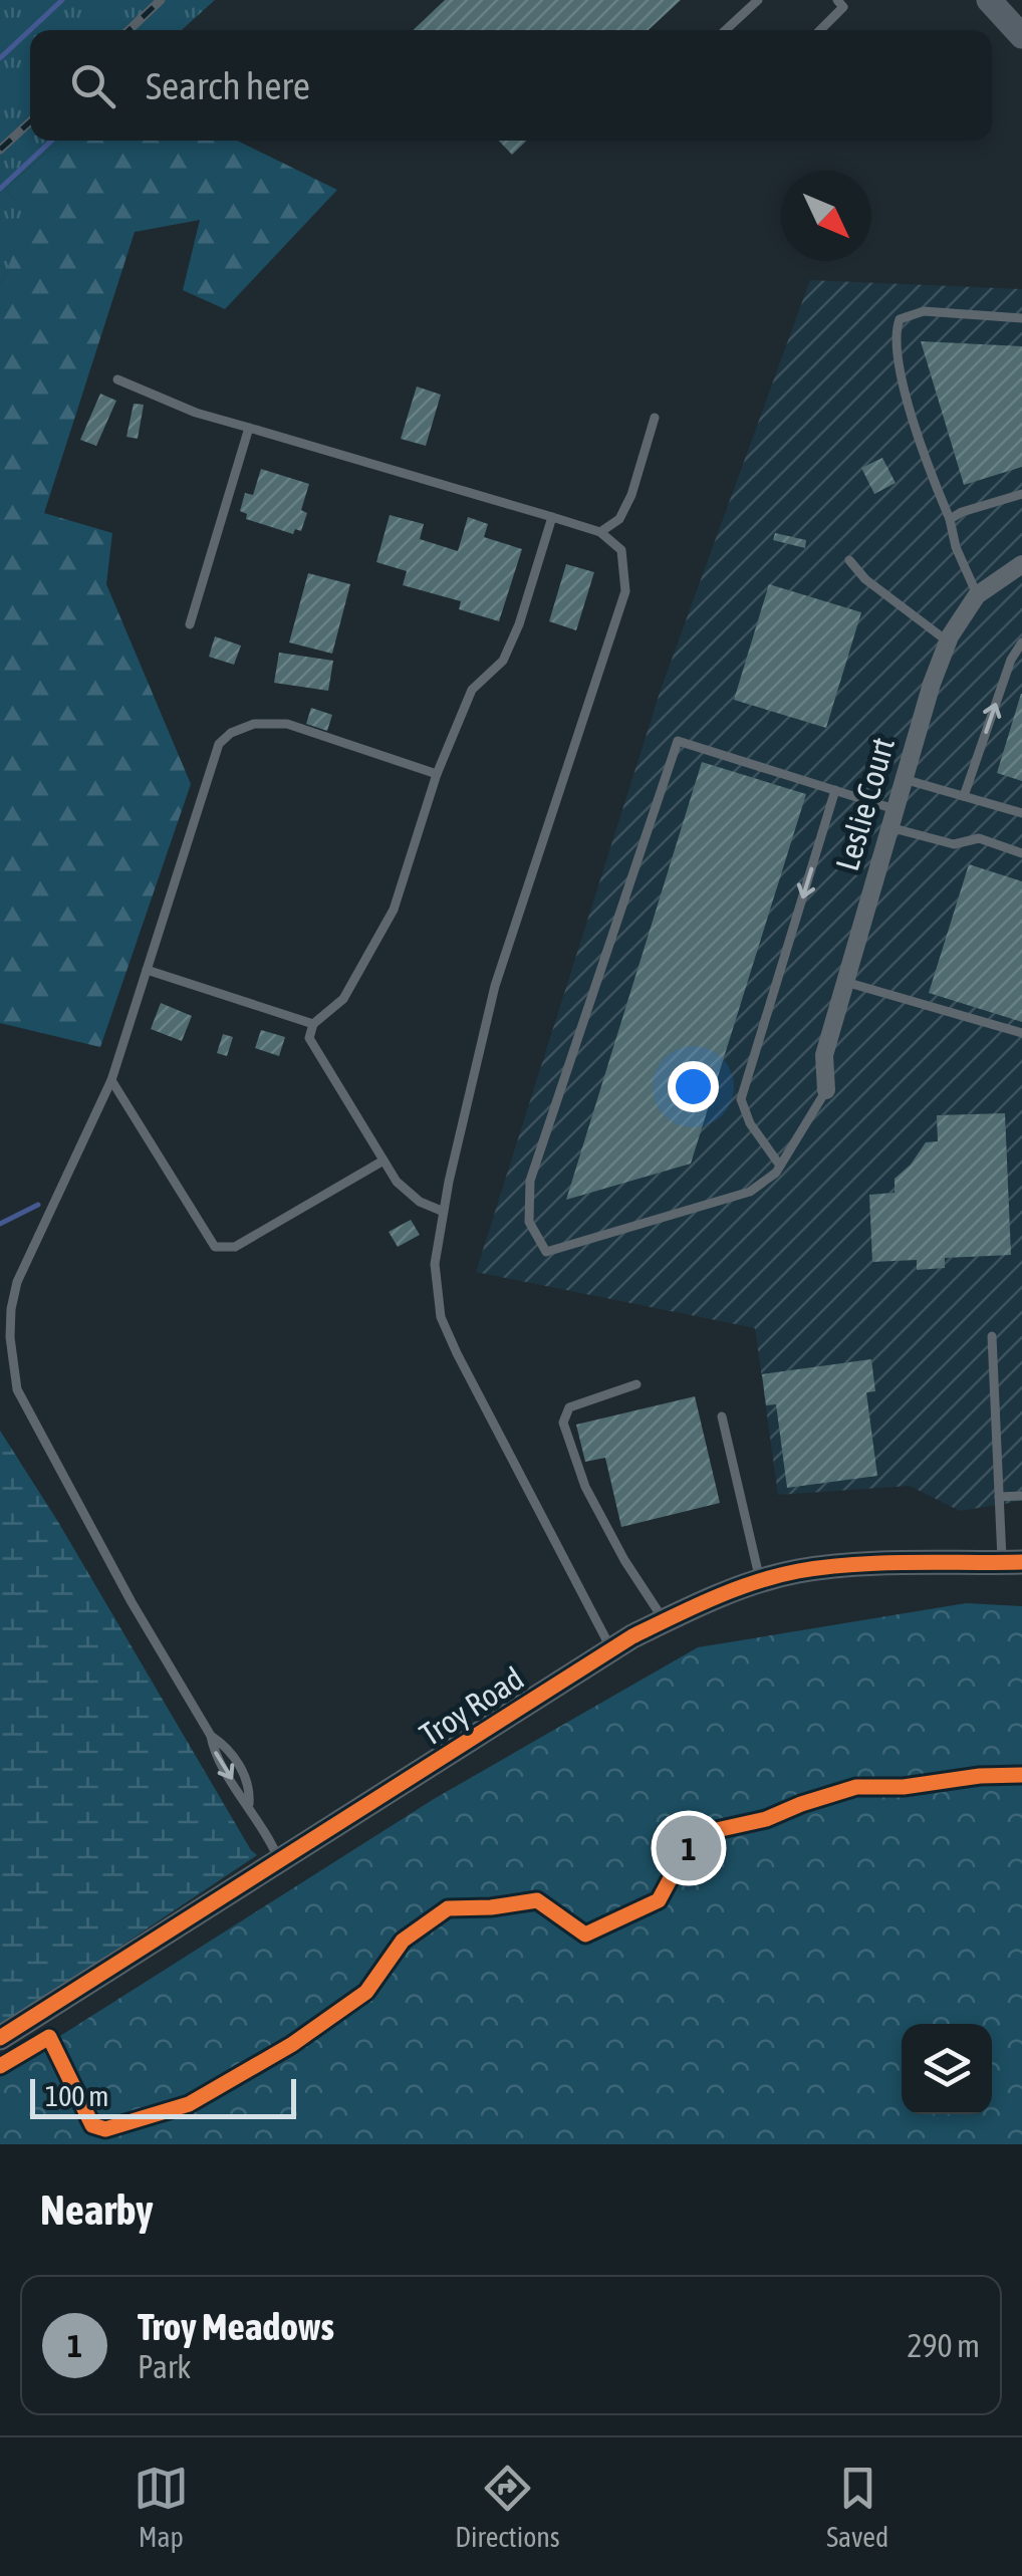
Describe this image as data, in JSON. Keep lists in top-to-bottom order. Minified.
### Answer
{"streets":{"street":["Leslie Court","Troy Road"]},"scale_bar":"100 m","north":"bottom right","page":{"search":"Search here","pins":"1","scale":"100 m","heading":"Nearby","list":[{"mark":"1","name":"Troy Meadows","note":"Park","value":"290 m"}],"nav":["Map","Directions","Saved"]}}
